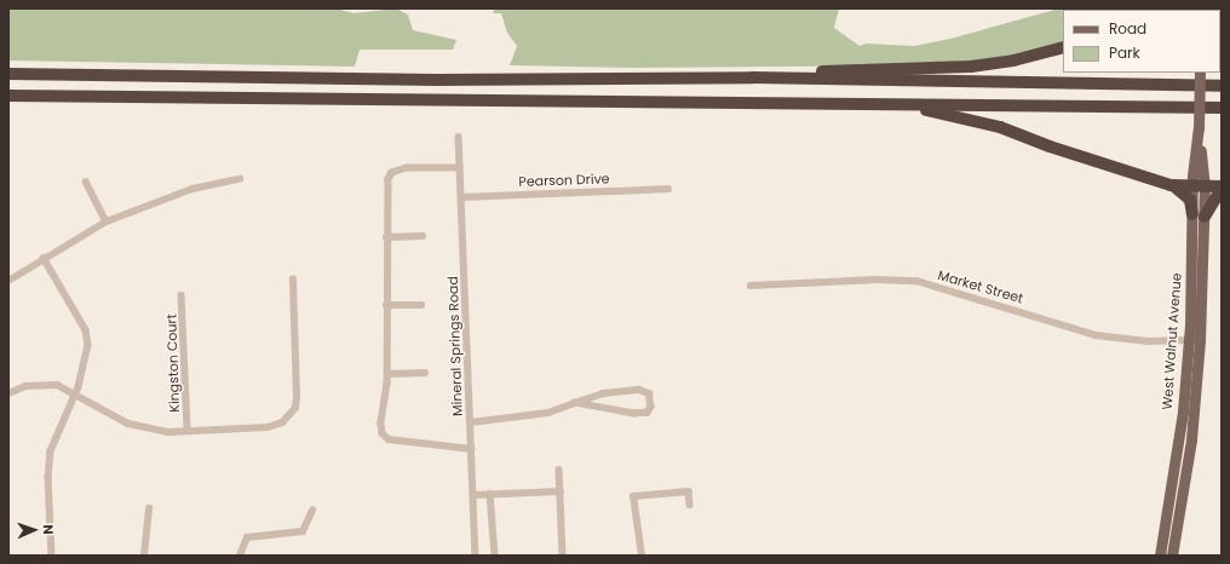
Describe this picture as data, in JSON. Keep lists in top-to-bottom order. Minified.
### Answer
{"streets":{"main road":["West Walnut Avenue"],"street":["Pearson Drive","Market Street","Mineral Springs Road","Kingston Court"]},"crossings":[["Pearson Drive","Mineral Springs Road"],["Market Street","West Walnut Avenue"]],"legend":["Road","Park"],"north":"right"}
